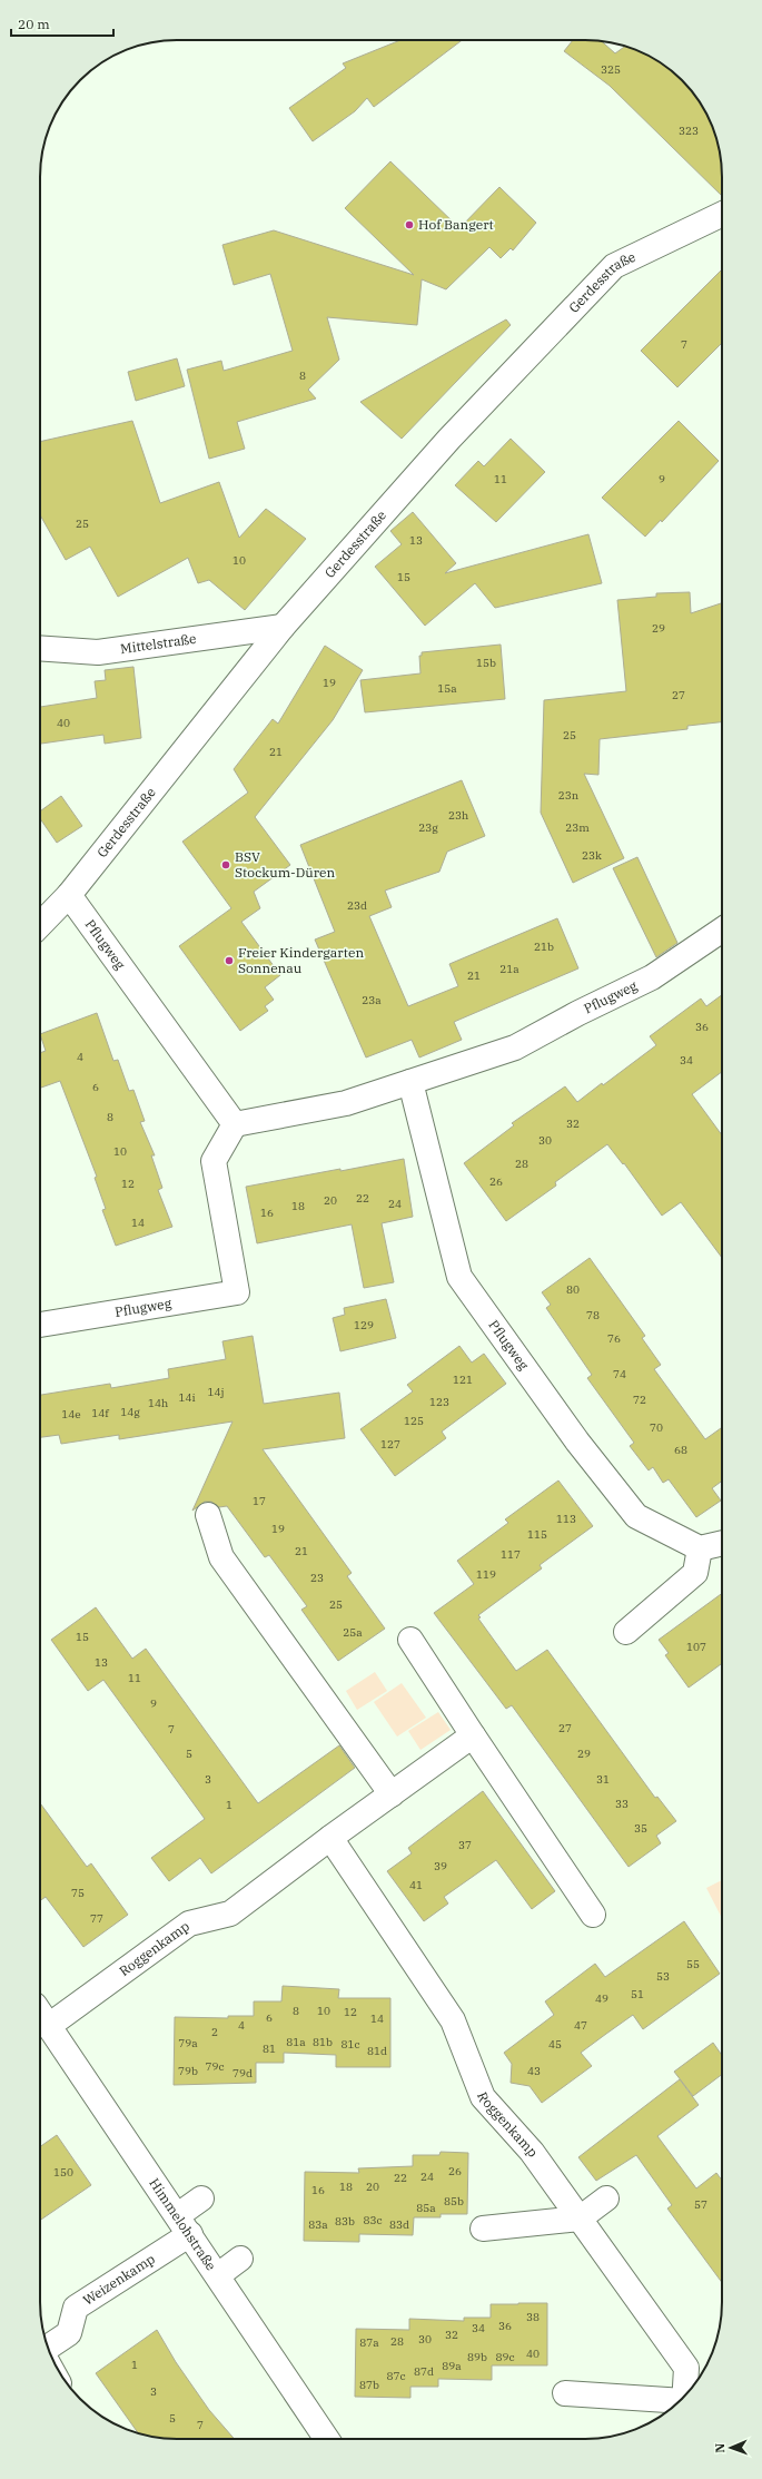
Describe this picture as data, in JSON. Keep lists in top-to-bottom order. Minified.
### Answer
{"streets":{"street":["Gerdesstraße","Mittelstraße","Pflugweg","Roggenkamp","Himmelohstraße","Weizenkamp"]},"crossings":[["Gerdesstraße","Mittelstraße"],["Gerdesstraße","Pflugweg"],["Roggenkamp","Himmelohstraße"],["Himmelohstraße","Weizenkamp"]],"places":["Hof Bangert","BSV Stockum-Düren","Freier Kindergarten Sonnenau"],"house_numbers":["325","323","7","8","11","9","25","13","10","15","29","15b","19","15a","27","40","25","21","23n","23h","23g","23m","23k","23d","21b","21a","21","23a","36","4","34","6","8","32","30","10","28","26","12","22","20","24","18","16","14","80","78","129","76","74","121","14j","14i","72","123","14h","14g","14f","14e","125","70","127","68","17","113","19","115","21","117","119","23","25","25a","15","107","13","11","9","27","7","5","29","3","31","33","1","35","37","39","41","75","77","55","53","51","49","8","10","12","6","14","4","47","2","81a","81b","79a","81c","45","81","81d","79c","79b","43","79d","26","150","24","22","18","20","16","85b","57","85a","83c","83b","83a","83d","38","36","34","32","30","28","87a","40","89b","89c","1","89a","87d","87c","87b","3","5","7"],"scale_bar":"20 m","north":"left"}
